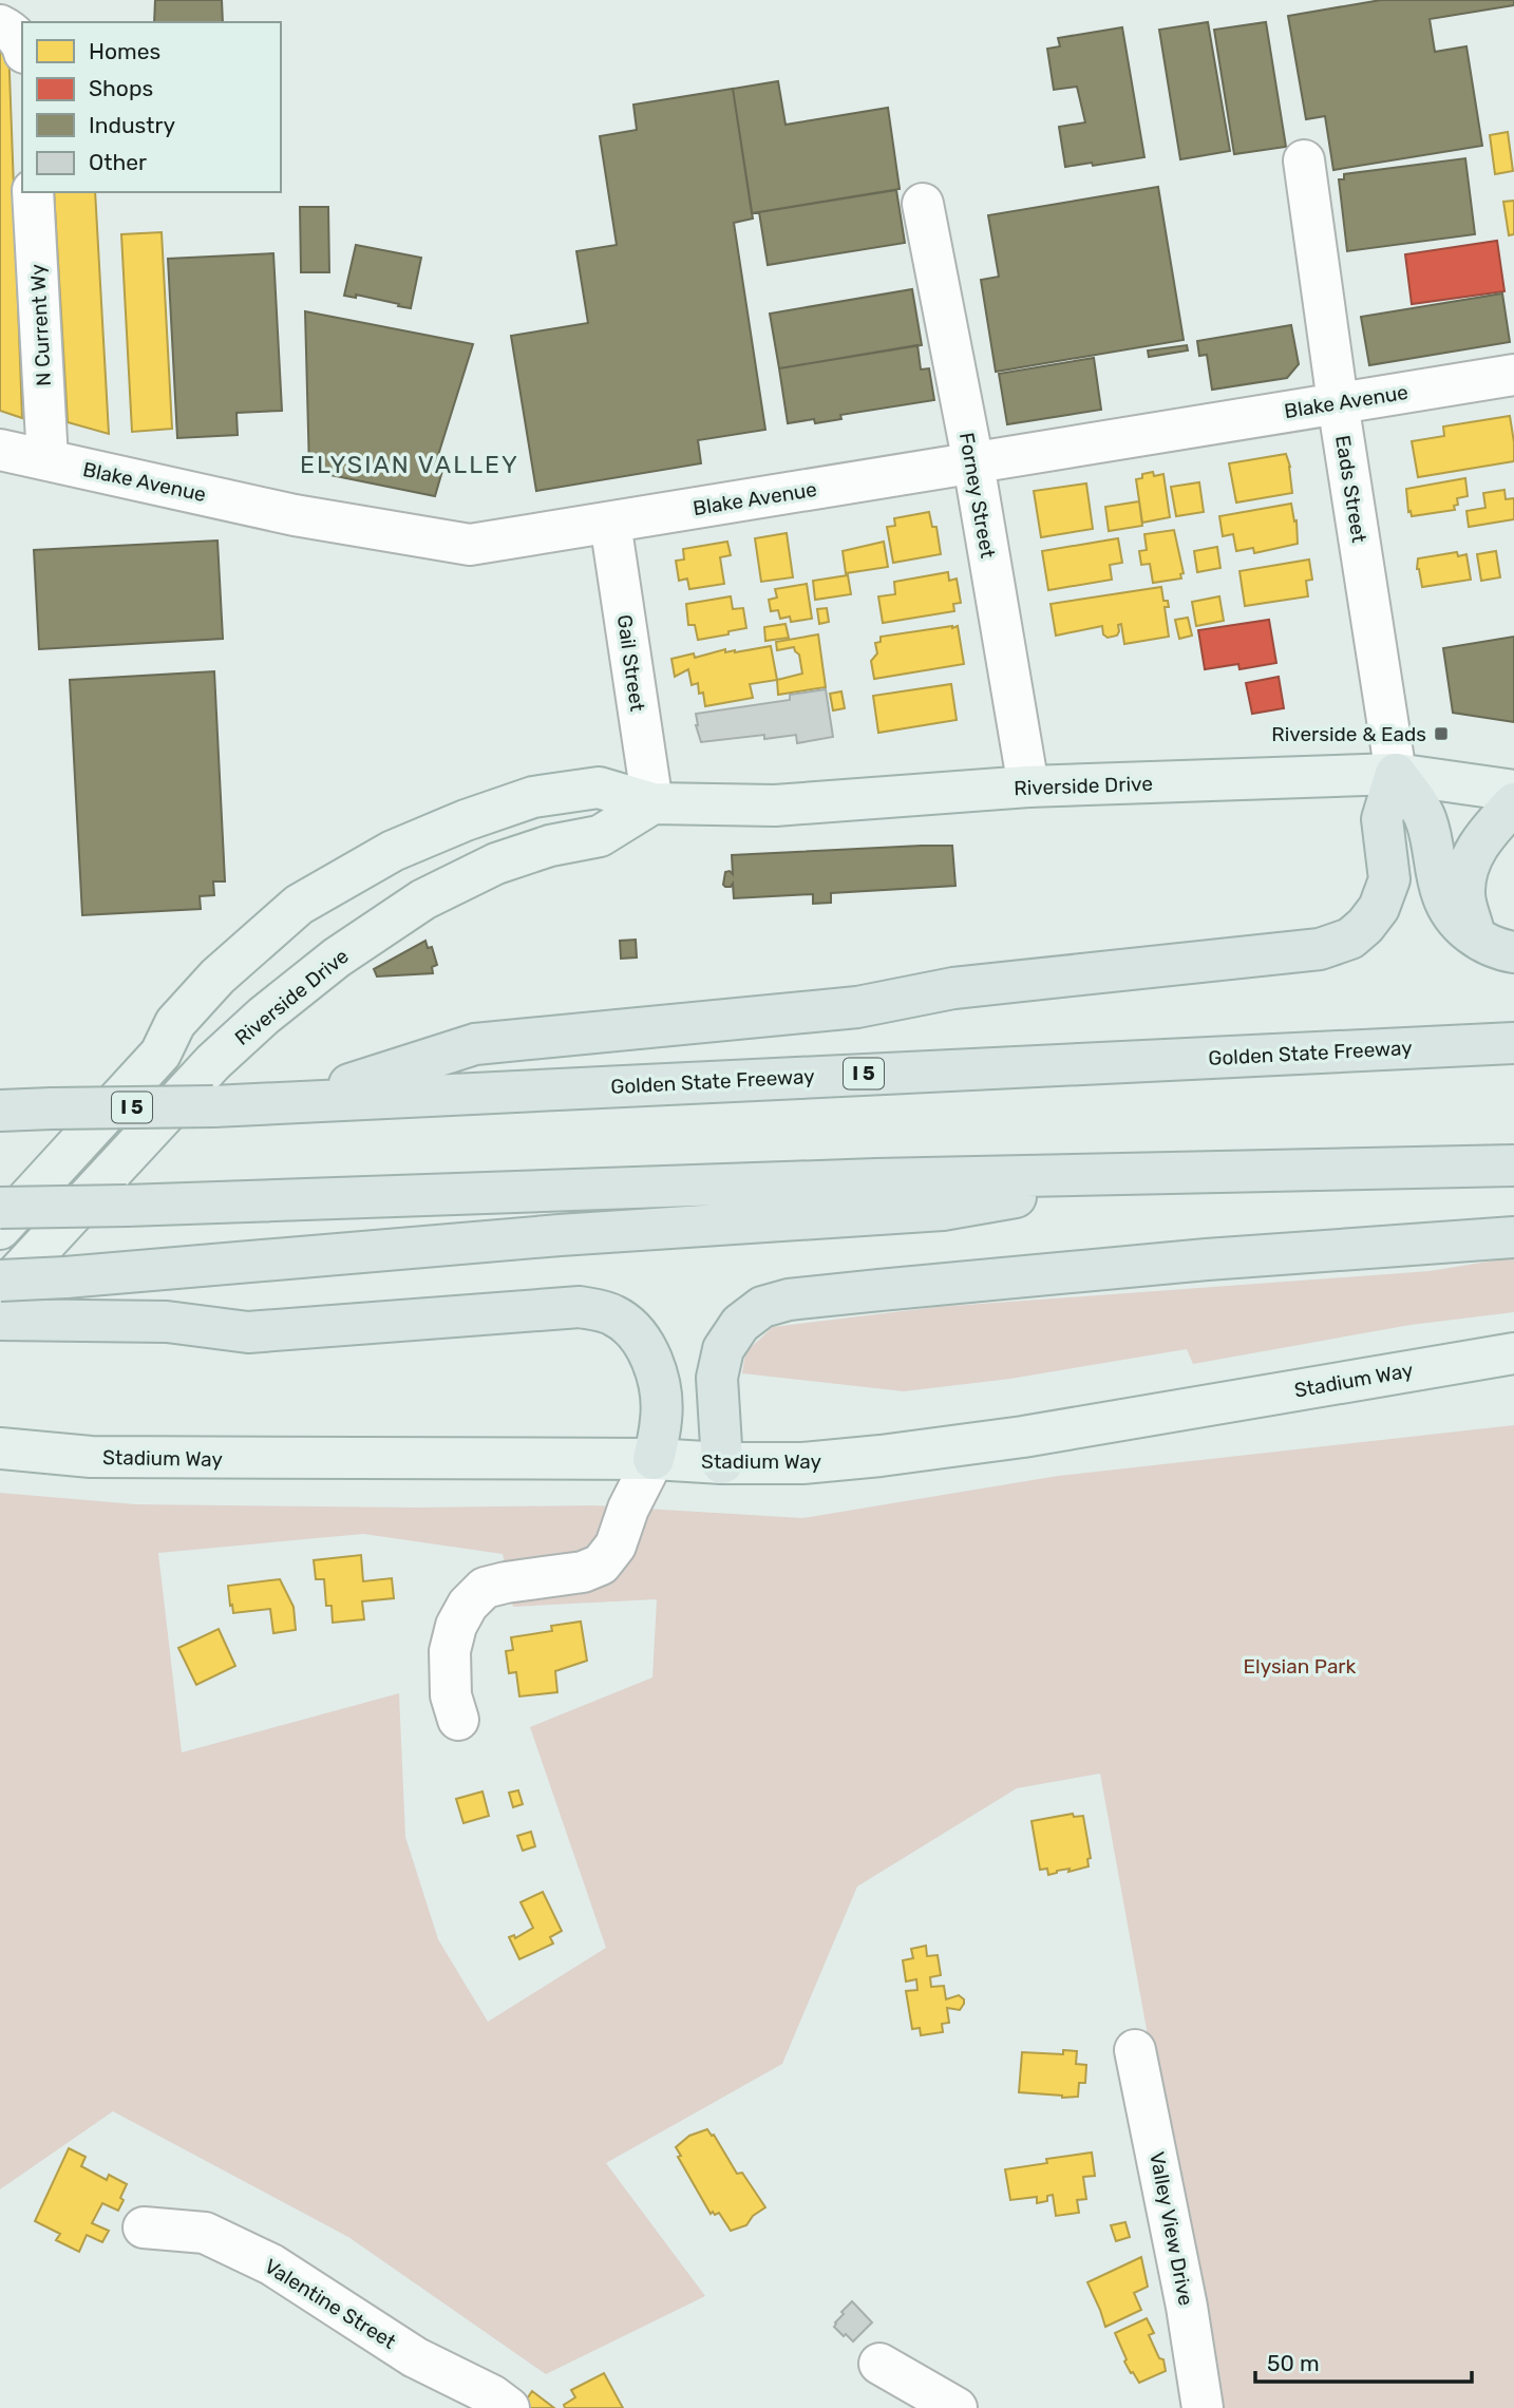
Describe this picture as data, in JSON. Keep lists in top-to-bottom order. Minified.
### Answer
{"streets":{"highway":["Golden State Freeway","I 5"],"main road":["Riverside Drive","Stadium Way"],"street":["N Current Wy","Blake Avenue","Eads Street","Forney Street","Gail Street","Valley View Drive","Valentine Street"]},"crossings":[["N Current Wy","Blake Avenue"],["Blake Avenue","Eads Street"],["Blake Avenue","Forney Street"],["Blake Avenue","Gail Street"],["Eads Street","Riverside Drive"],["Forney Street","Riverside Drive"],["Gail Street","Riverside Drive"]],"districts":["ELYSIAN VALLEY"],"parks":["Elysian Park"],"places":{"transit":["Riverside & Eads"]},"legend":["Homes","Shops","Industry","Other"],"scale_bar":"50 m"}
